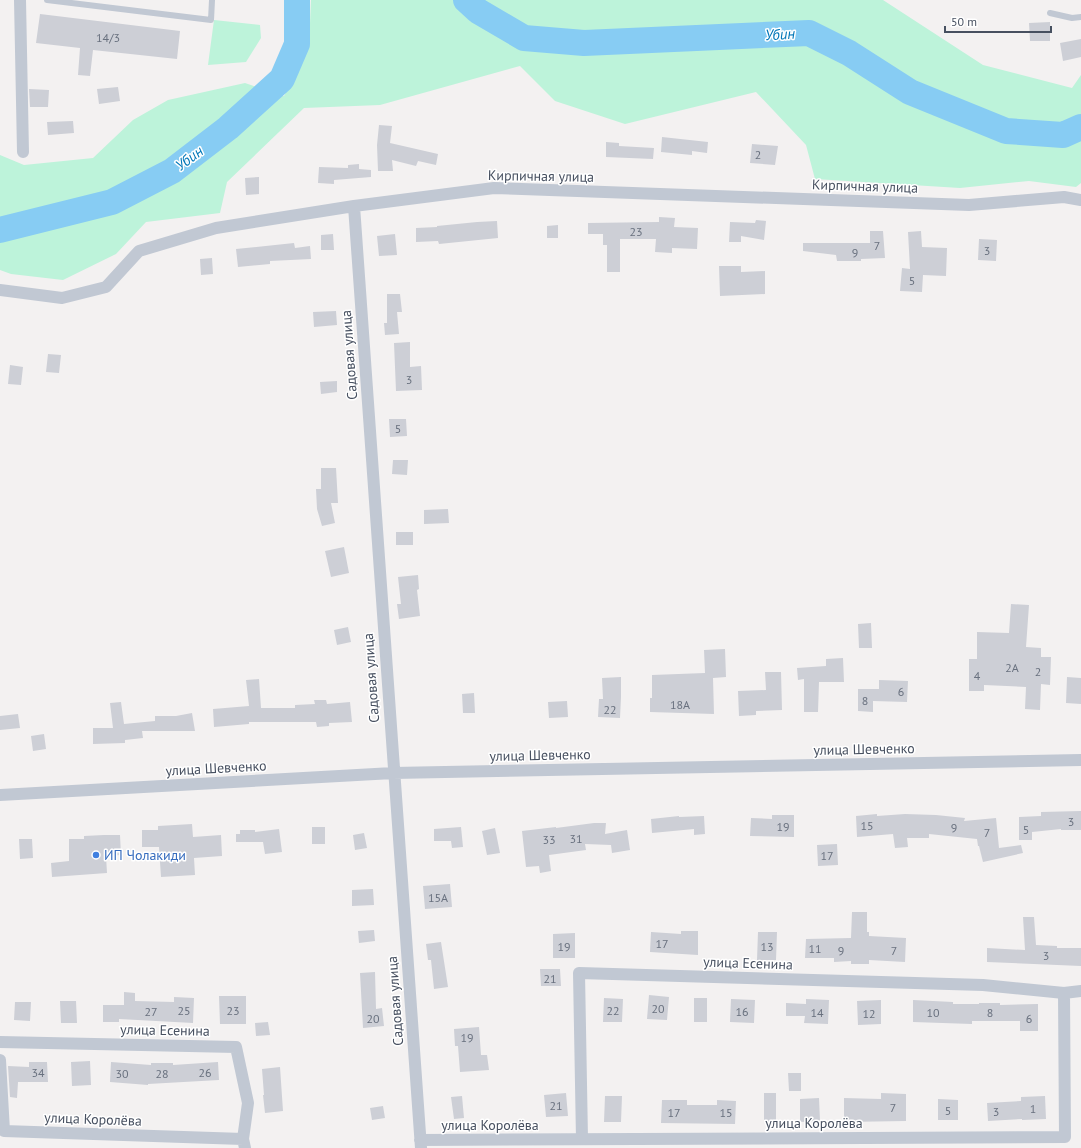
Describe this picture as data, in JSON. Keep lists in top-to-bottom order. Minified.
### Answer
{"streets":{"street":["Кирпичная улица","Садовая улица","улица Шевченко","улица Есенина","улица Королёва"]},"crossings":[["Кирпичная улица","Садовая улица"],["Садовая улица","улица Шевченко"],["Садовая улица","улица Королёва"],["улица Есенина","улица Королёва"]],"water":["Убин"],"places":["ИП Чолакиди"],"house_numbers":["14/3","2","23","7","3","9","5","3","5","2А","2","4","6","8","18А","22","3","15","19","9","5","7","31","33","17","15А","17","19","13","11","9","7","3","21","20","25","23","22","27","16","14","10","8","12","20","6","19","34","26","30","28","21","7","1","5","3","17","15"],"scale_bar":"50 m"}
